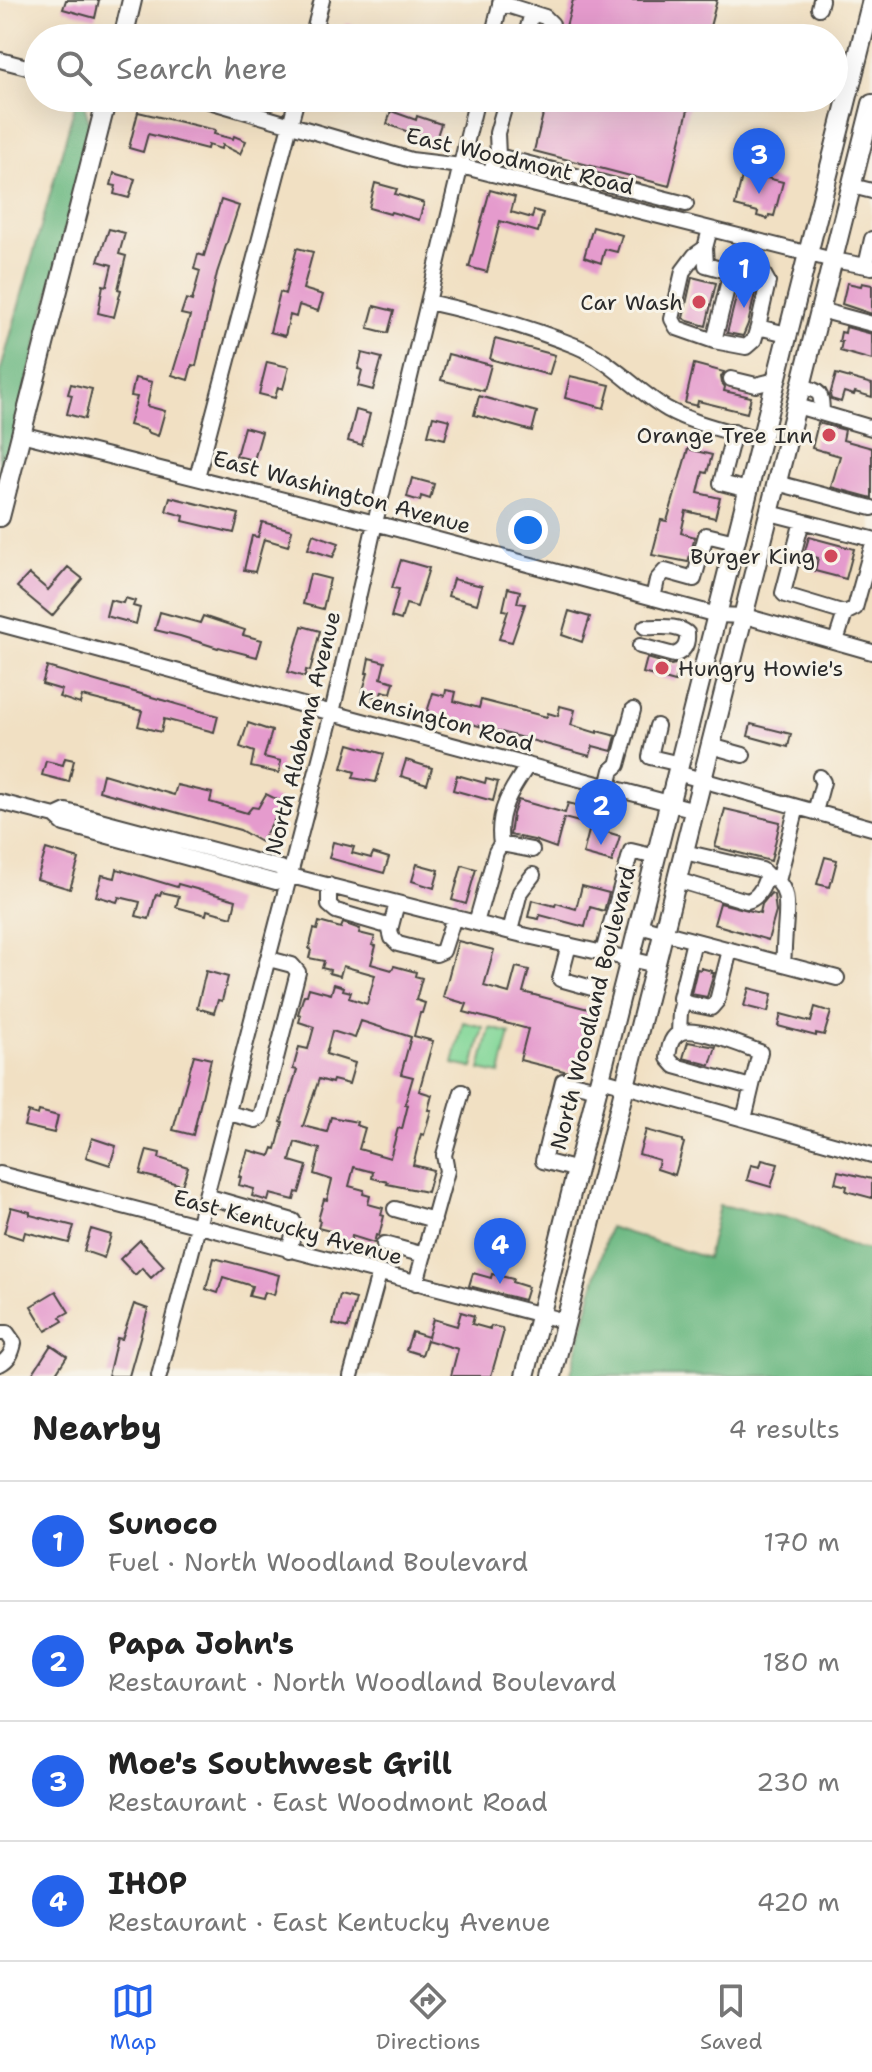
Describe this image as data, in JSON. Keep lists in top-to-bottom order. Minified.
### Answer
{"streets":{"main road":["North Woodland Boulevard"],"street":["East Woodmont Road","East Washington Avenue","Kensington Road","North Alabama Avenue","East Kentucky Avenue"]},"crossings":[["East Woodmont Road","North Alabama Avenue"],["East Woodmont Road","North Woodland Boulevard"],["East Washington Avenue","North Alabama Avenue"],["East Washington Avenue","North Woodland Boulevard"],["Kensington Road","North Alabama Avenue"],["Kensington Road","North Woodland Boulevard"],["North Alabama Avenue","East Kentucky Avenue"],["North Woodland Boulevard","East Kentucky Avenue"]],"places":["Car Wash","Orange Tree Inn","Burger King","Hungry Howie's"],"page":{"search":"Search here","pins":["3","1","2","4"],"heading":["Nearby","4 results"],"list":[{"mark":"1","name":"Sunoco","note":"Fuel · North Woodland Boulevard","value":"170 m"},{"mark":"2","name":"Papa John's","note":"Restaurant · North Woodland Boulevard","value":"180 m"},{"mark":"3","name":"Moe's Southwest Grill","note":"Restaurant · East Woodmont Road","value":"230 m"},{"mark":"4","name":"IHOP","note":"Restaurant · East Kentucky Avenue","value":"420 m"}],"nav":["Map","Directions","Saved"]}}
